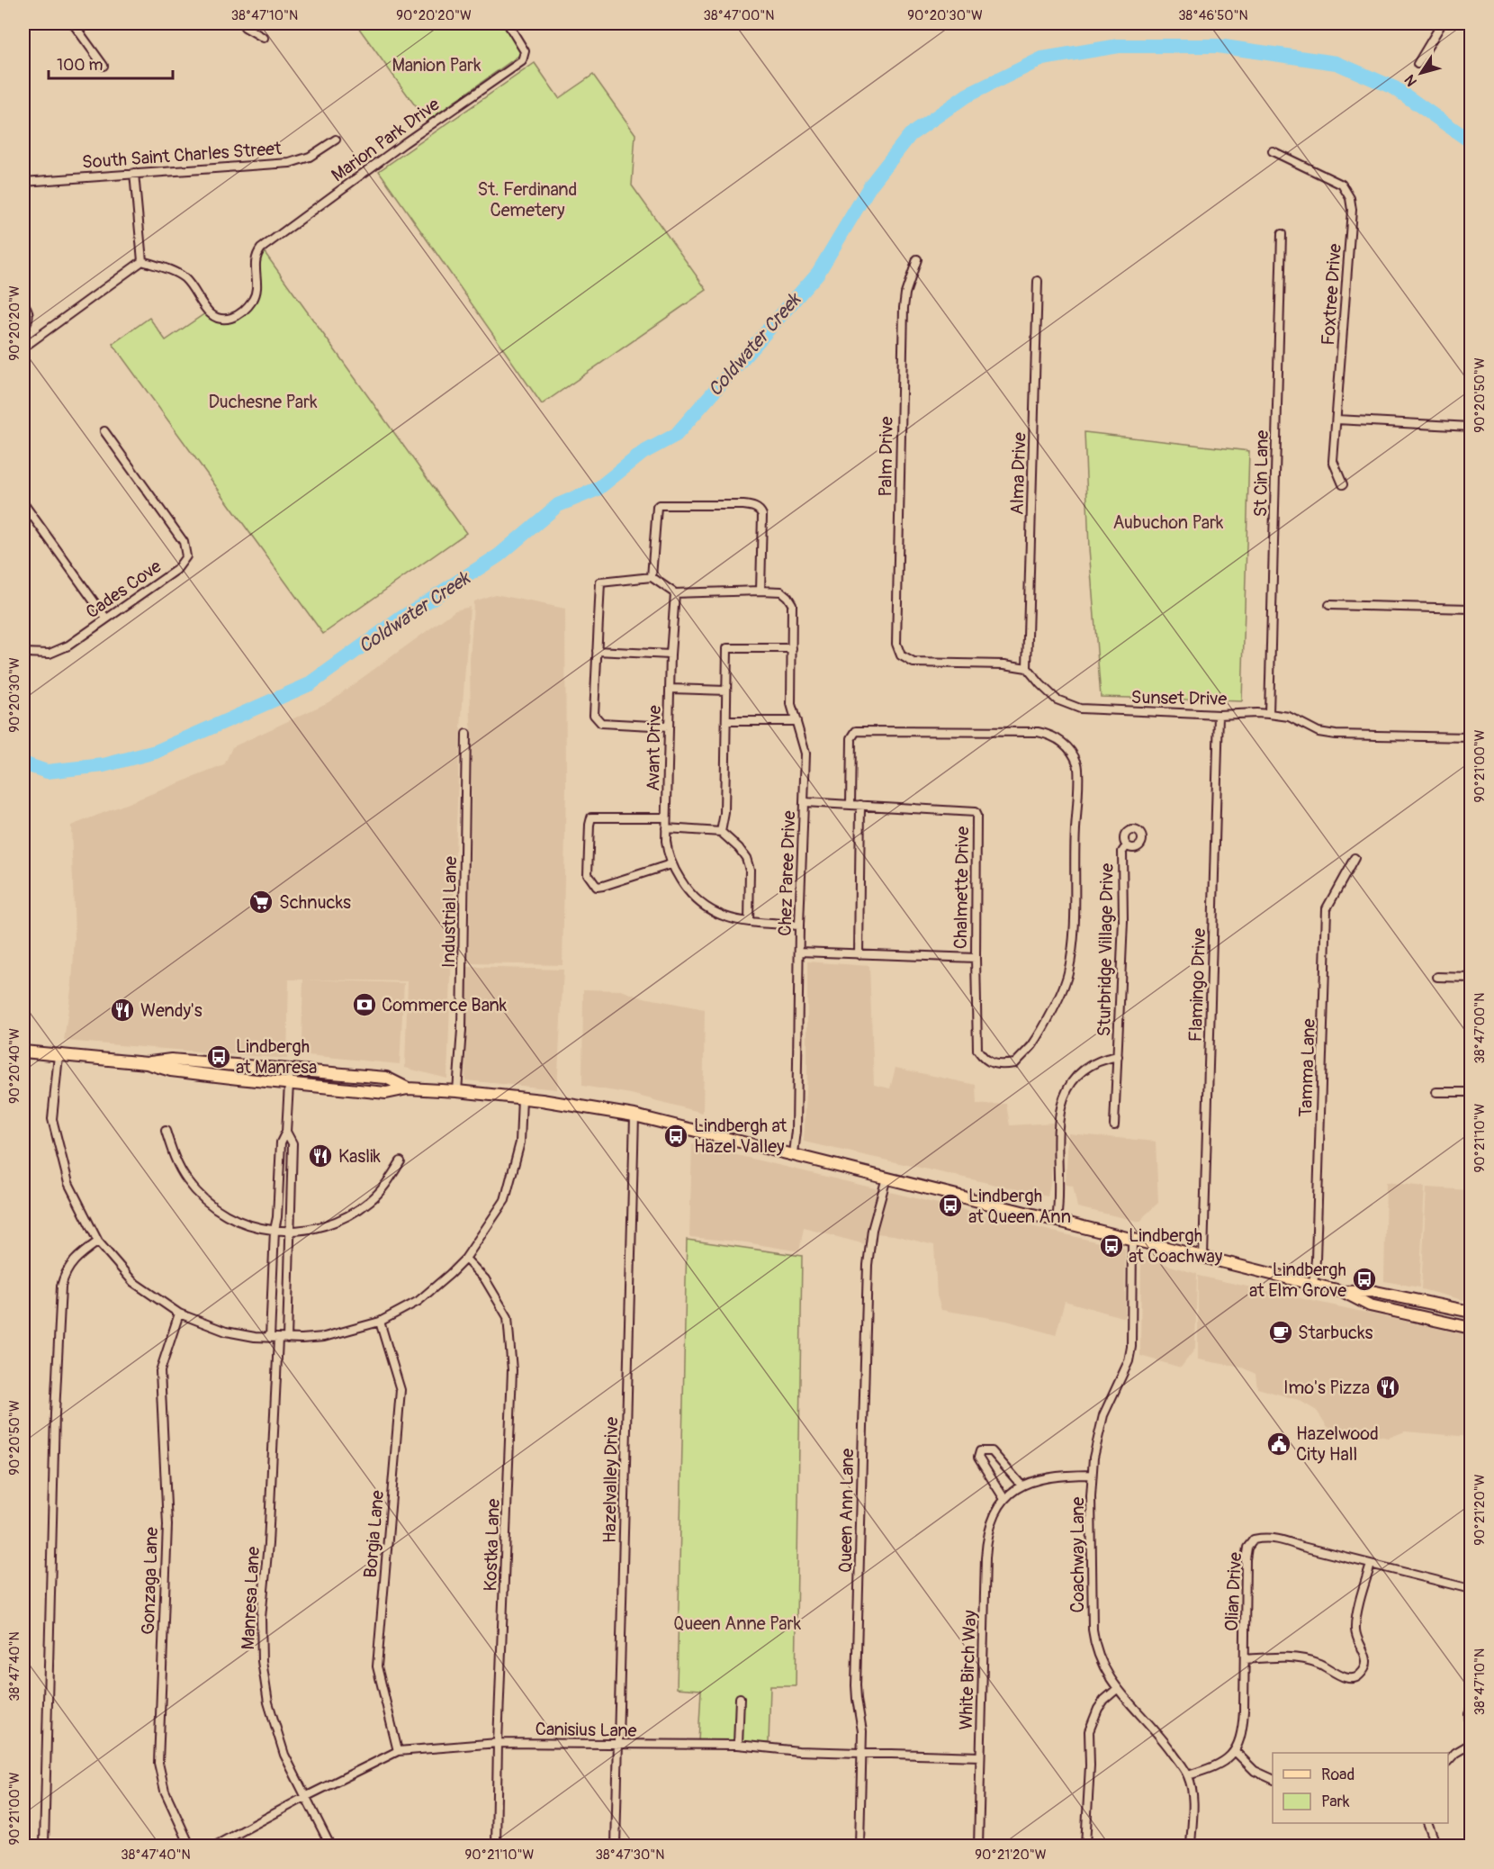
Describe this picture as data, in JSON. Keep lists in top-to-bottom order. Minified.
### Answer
{"streets":{"street":["Marion Park Drive","South Saint Charles Street","Foxtree Drive","Palm Drive","Alma Drive","St Cin Lane","Cades Cove","Sunset Drive","Avant Drive","Chez Paree Drive","Chalmette Drive","Industrial Lane","Sturbridge Village Drive","Flamingo Drive","Tamma Lane","Hazelvalley Drive","Queen Ann Lane","Borgia Lane","Kostka Lane","Coachway Lane","Gonzaga Lane","Olian Drive","Manresa Lane","White Birch Way","Canisius Lane"]},"crossings":[["Palm Drive","Alma Drive"],["Palm Drive","Sunset Drive"],["Alma Drive","Sunset Drive"],["St Cin Lane","Sunset Drive"],["Sunset Drive","Flamingo Drive"],["Avant Drive","Chez Paree Drive"],["Chez Paree Drive","Chalmette Drive"],["Hazelvalley Drive","Canisius Lane"],["Queen Ann Lane","Canisius Lane"],["Borgia Lane","Canisius Lane"],["Kostka Lane","Canisius Lane"],["Coachway Lane","White Birch Way"],["Manresa Lane","Canisius Lane"],["White Birch Way","Canisius Lane"]],"water":["Coldwater Creek"],"parks":["Manion Park","St. Ferdinand Cemetery","Duchesne Park","Aubuchon Park","Queen Anne Park"],"places":{"supermarket":["Schnucks"],"bank":["Commerce Bank"],"restaurant":["Wendy's","Kaslik","Imo's Pizza"],"bus stop":["Lindbergh at Manresa","Lindbergh at Hazel Valley","Lindbergh at Queen Ann","Lindbergh at Coachway","Lindbergh at Elm Grove"],"cafe":["Starbucks"],"public building":["Hazelwood City Hall"]},"legend":["Road","Park"],"scale_bar":"100 m","north":"bottom left","coordinates":["38°47'10\"N","90°20'20\"W","38°47'00\"N","90°20'30\"W","38°46'50\"N","90°20'50\"W","90°21'00\"W","90°20'40\"W","90°21'10\"W","90°21'20\"W","38°47'40\"N","38°47'30\"N"]}
